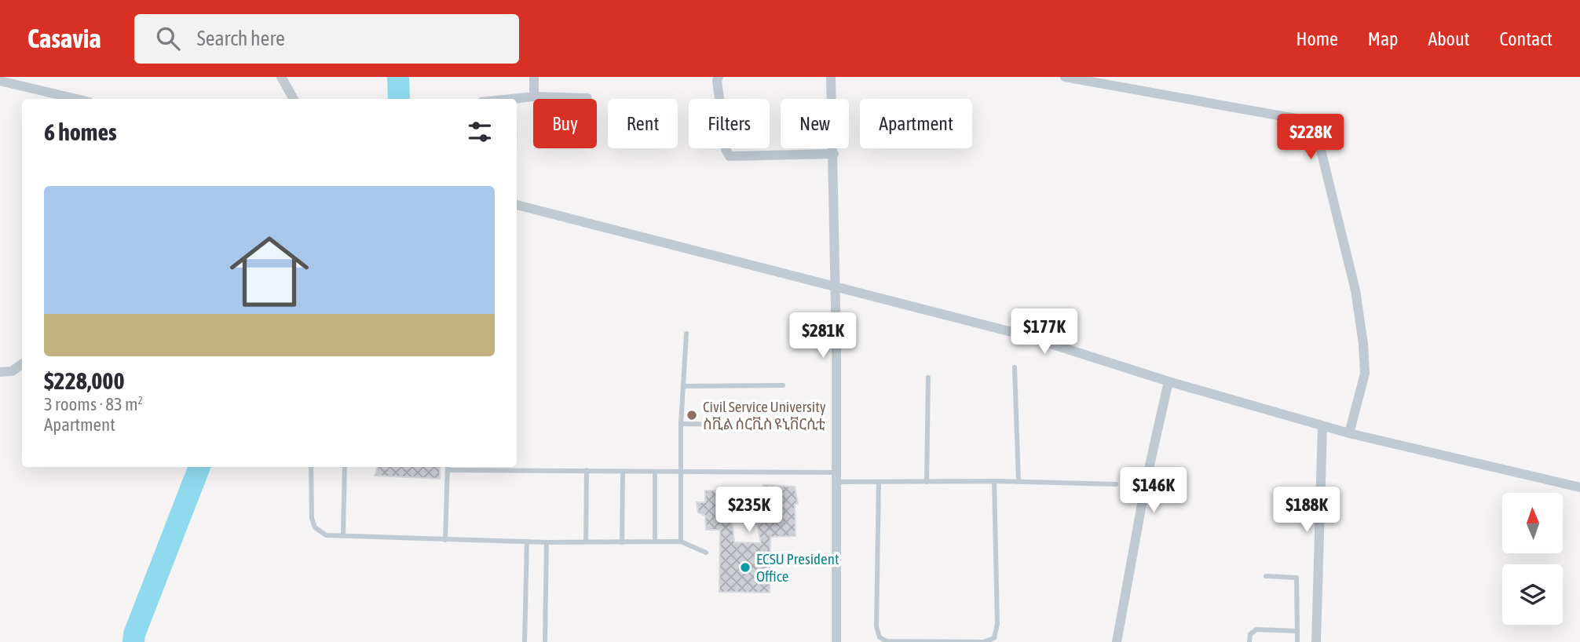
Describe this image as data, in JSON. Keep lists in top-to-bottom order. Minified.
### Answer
{"places":["Civil Service University ስቪል ሰርቪስ ዩኒቨርሲቲ","ECSU President Office"],"north":"top","page":{"header":"Casavia","search":"Search here","nav":["Home","Map","About","Contact"],"chip":["Buy","Rent","Filters","New","Apartment"],"heading":"6 homes","price":["$228K","$177K","$281K","$146K","$235K","$188K"],"list":[{"name":"$228,000","note":"3 rooms · 83 m² · Apartment"}]}}
